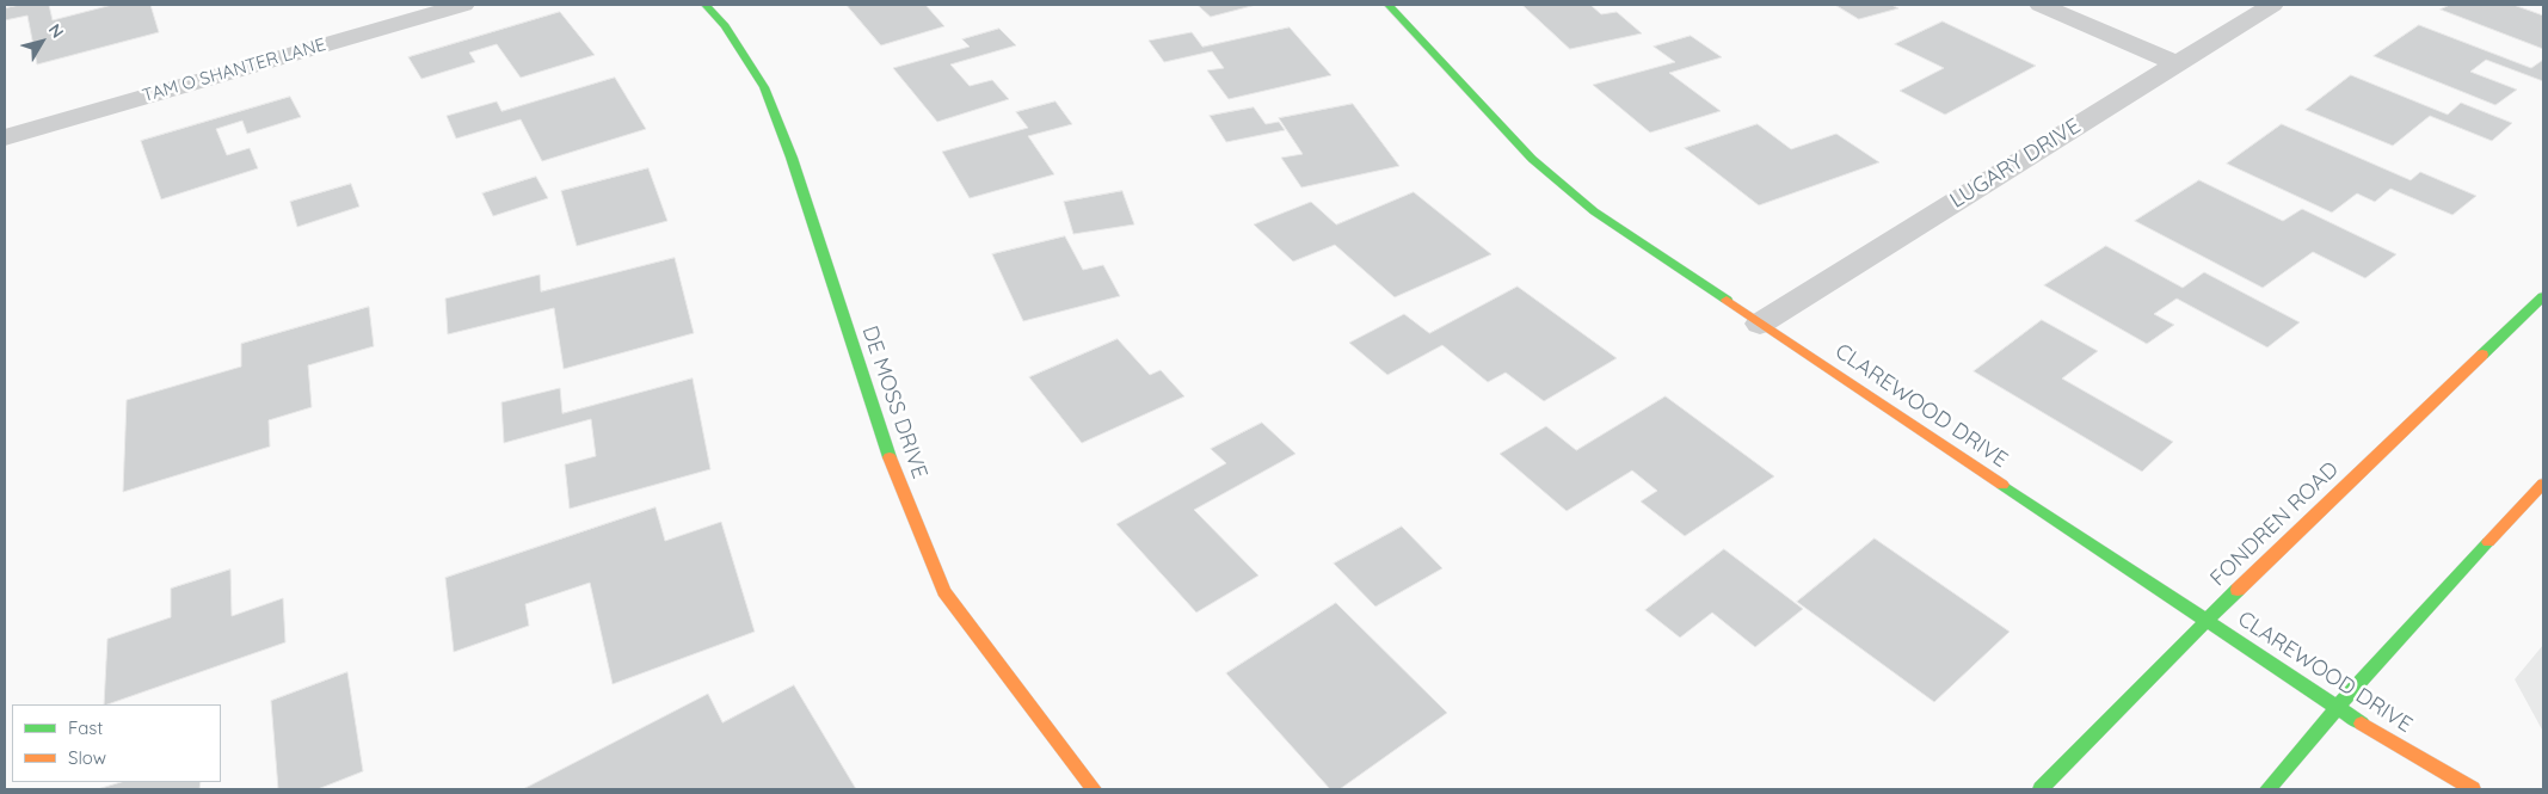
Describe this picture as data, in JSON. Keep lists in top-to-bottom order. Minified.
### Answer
{"streets":{"street":["TAM O SHANTER LANE","LUGARY DRIVE","DE MOSS DRIVE","CLAREWOOD DRIVE","FONDREN ROAD"]},"crossings":[["LUGARY DRIVE","CLAREWOOD DRIVE"],["CLAREWOOD DRIVE","FONDREN ROAD"]],"legend":["Fast","Slow"],"north":"top right"}
